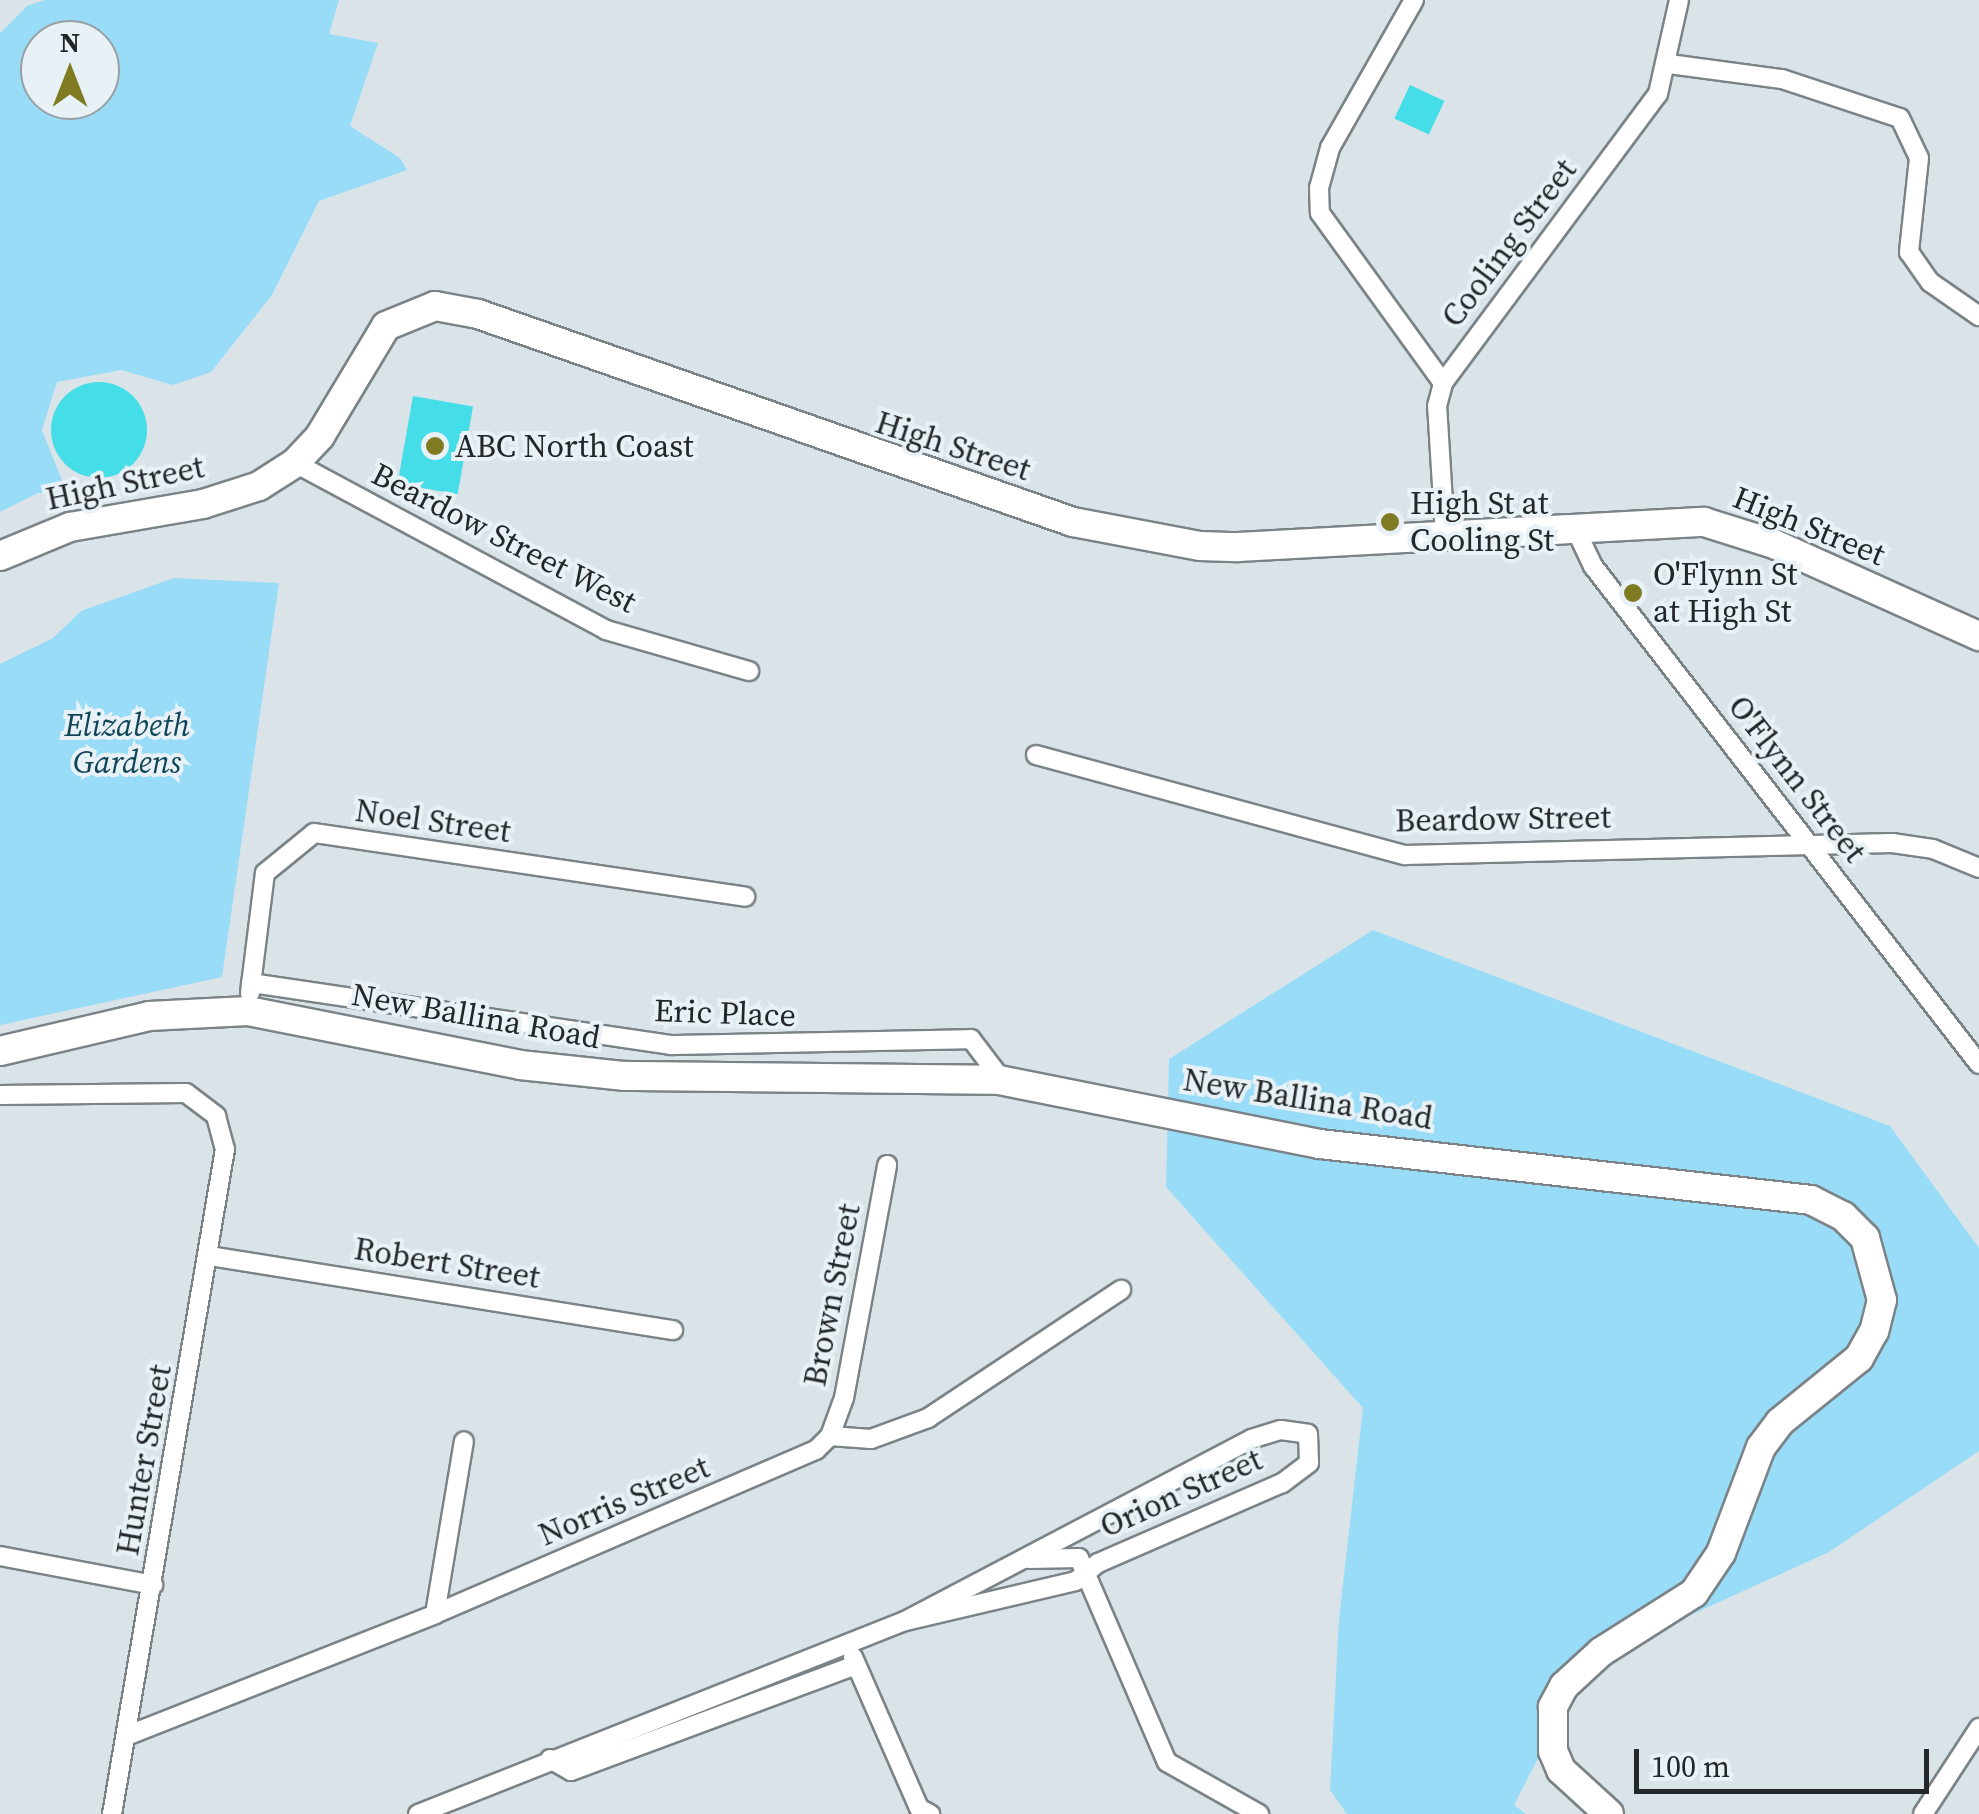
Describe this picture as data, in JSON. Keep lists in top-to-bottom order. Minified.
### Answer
{"streets":{"street":["Cooling Street","High Street","Beardow Street West","O'Flynn Street","Beardow Street","Noel Street","Eric Place","New Ballina Road","Robert Street","Brown Street","Hunter Street","Orion Street","Norris Street"]},"crossings":[["High Street","Beardow Street West"],["High Street","O'Flynn Street"],["O'Flynn Street","Beardow Street"],["Noel Street","Eric Place"],["Noel Street","New Ballina Road"],["Eric Place","New Ballina Road"],["Robert Street","Hunter Street"],["Brown Street","Norris Street"],["Hunter Street","Norris Street"]],"parks":["Elizabeth Gardens"],"places":["ABC North Coast","High St at Cooling St","O'Flynn St at High St"],"scale_bar":"100 m","north":"top"}
